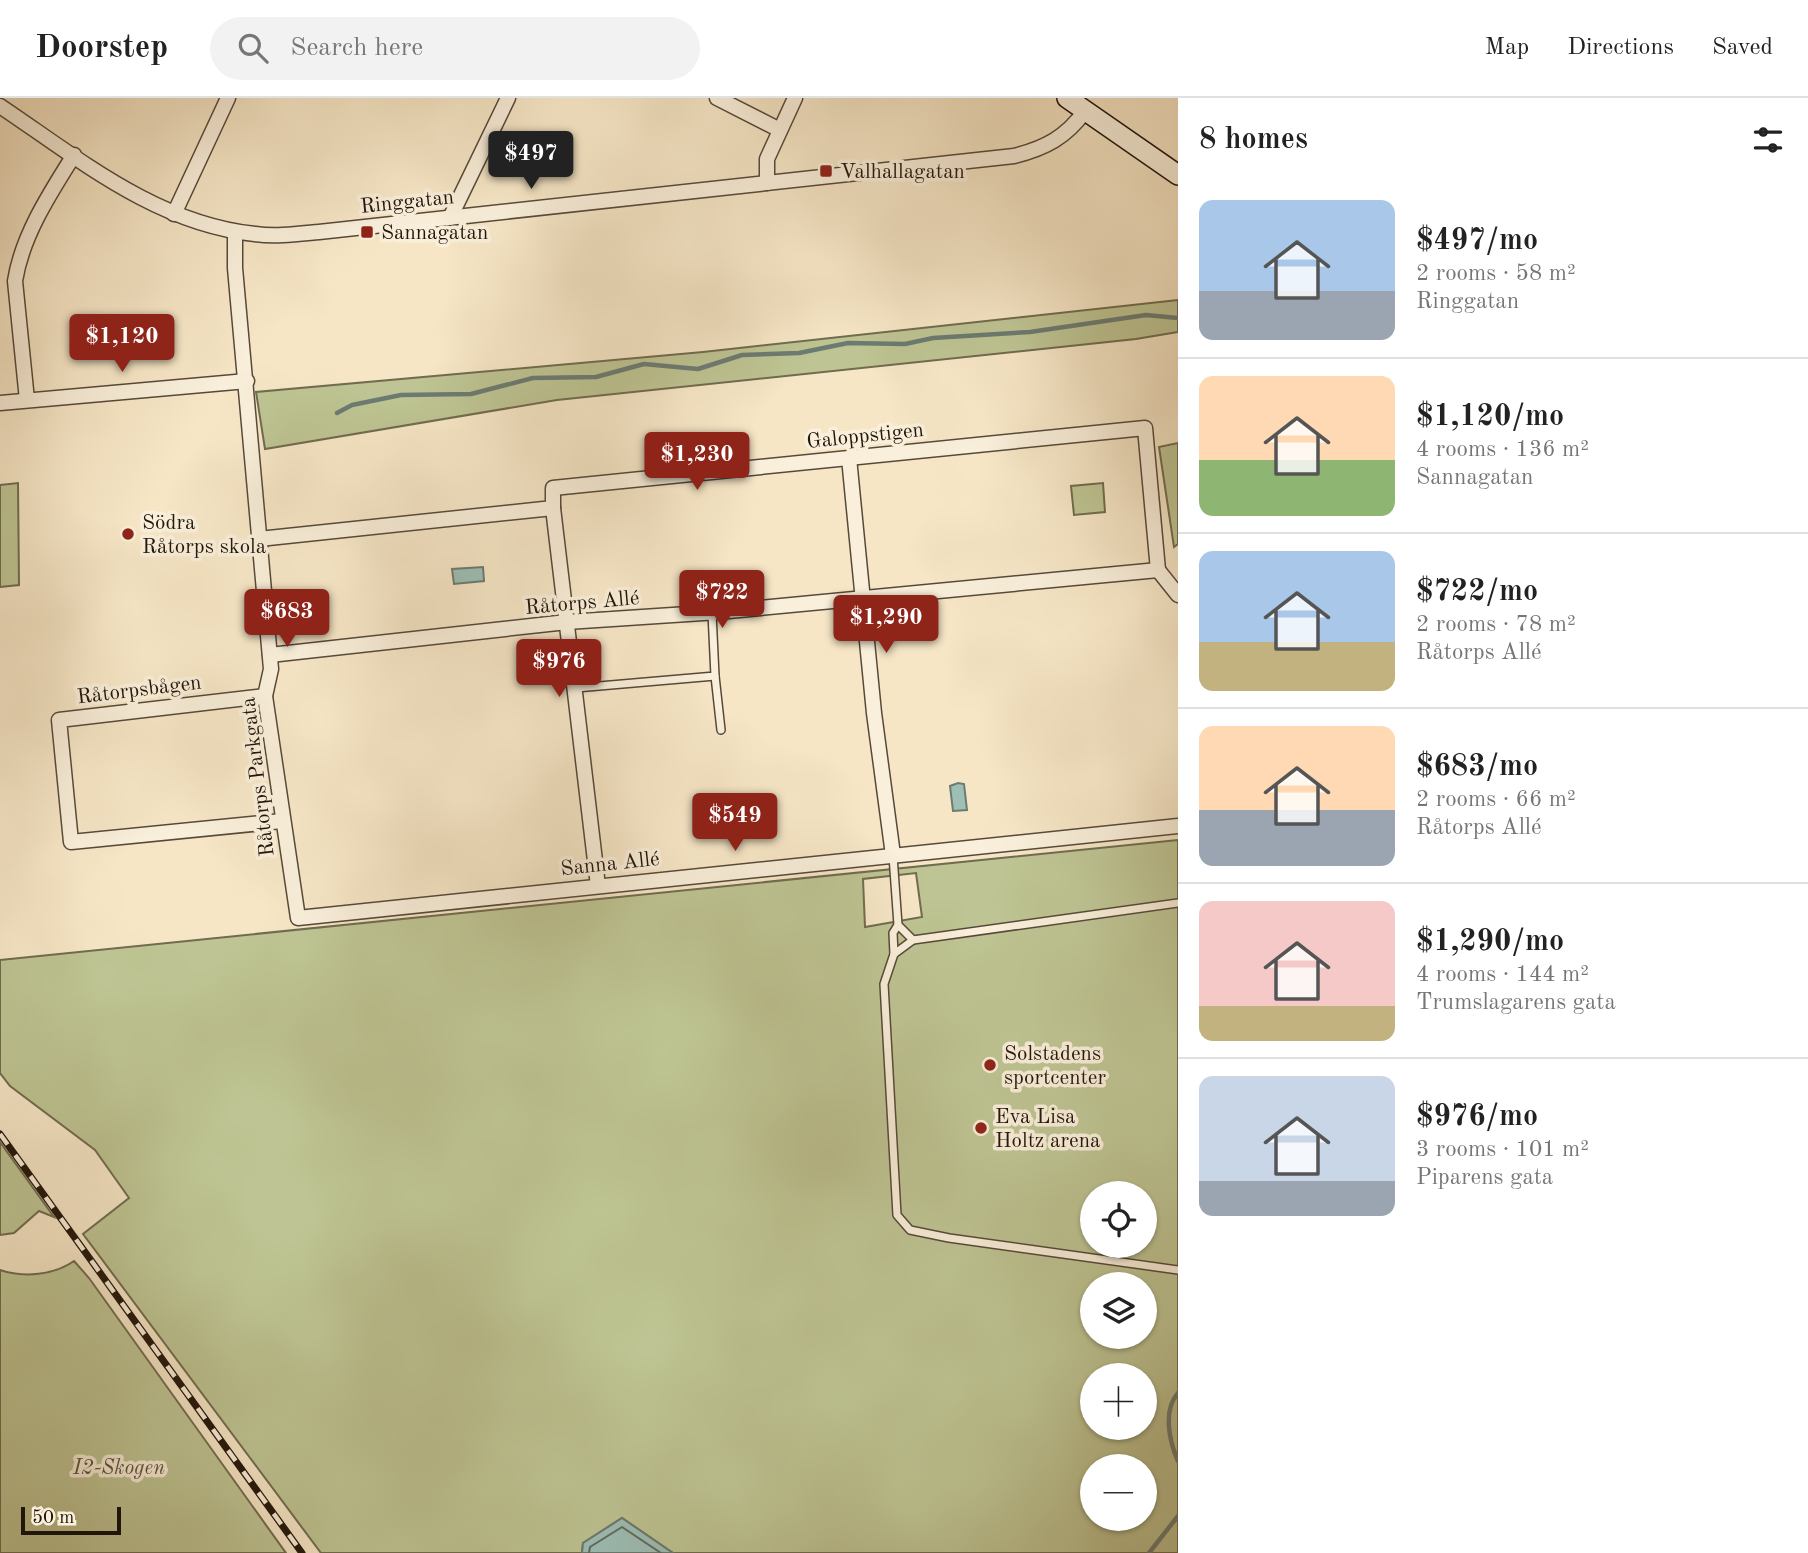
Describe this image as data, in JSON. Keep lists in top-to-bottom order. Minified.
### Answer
{"streets":{"street":["Ringgatan","Galoppstigen","Råtorps Allé","Råtorpsbågen","Råtorps Parkgata","Sanna Allé"]},"crossings":[["Galoppstigen","Råtorps Allé"],["Råtorps Allé","Råtorps Parkgata"],["Råtorpsbågen","Råtorps Parkgata"],["Råtorps Parkgata","Sanna Allé"]],"parks":["I2-Skogen"],"places":{"transit":["Valhallagatan","Sannagatan"],"other":["Södra Råtorps skola","Solstadens sportcenter","Eva Lisa Holtz arena"]},"scale_bar":"50 m","page":{"header":"Doorstep","search":"Search here","nav":["Map","Directions","Saved"],"heading":"8 homes","price":["$497","$1,120","$1,230","$722","$683","$1,290","$976","$549"],"list":[{"name":"$497/mo","note":"2 rooms · 58 m² · Ringgatan"},{"name":"$1,120/mo","note":"4 rooms · 136 m² · Sannagatan"},{"name":"$722/mo","note":"2 rooms · 78 m² · Råtorps Allé"},{"name":"$683/mo","note":"2 rooms · 66 m² · Råtorps Allé"},{"name":"$1,290/mo","note":"4 rooms · 144 m² · Trumslagarens gata"},{"name":"$976/mo","note":"3 rooms · 101 m² · Piparens gata"}],"map_buttons":["+","−"],"scale":"50 m"}}
